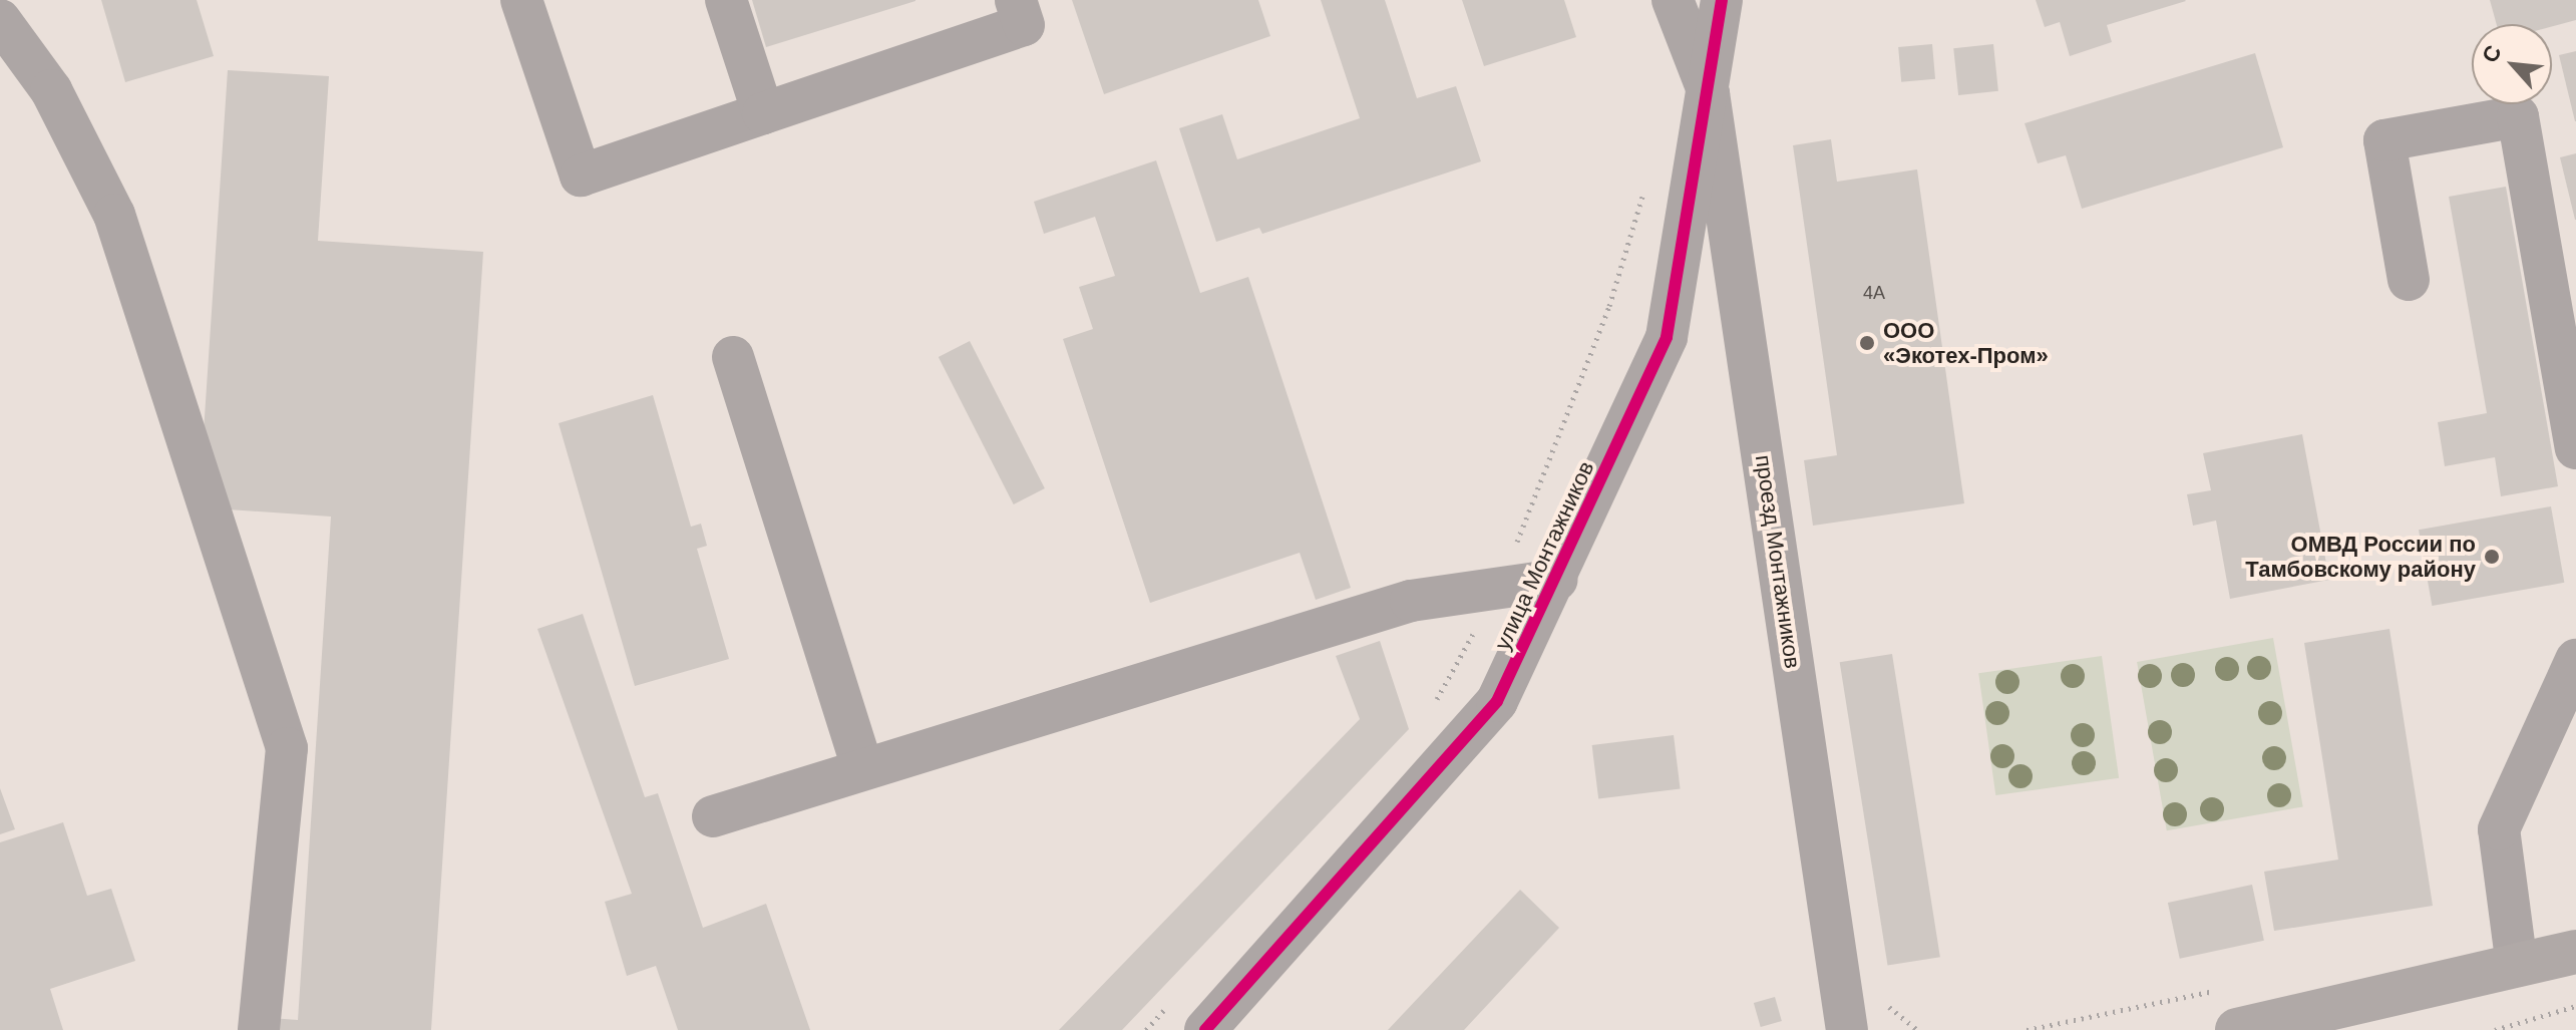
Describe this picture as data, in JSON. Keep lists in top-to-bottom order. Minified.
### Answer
{"streets":{"street":["улица Монтажников","проезд Монтажников"]},"crossings":[["улица Монтажников","проезд Монтажников"]],"places":["ООО «Экотех-Пром»","ОМВД России по Тамбовскому району"],"house_numbers":["4А"],"north":"top left"}
